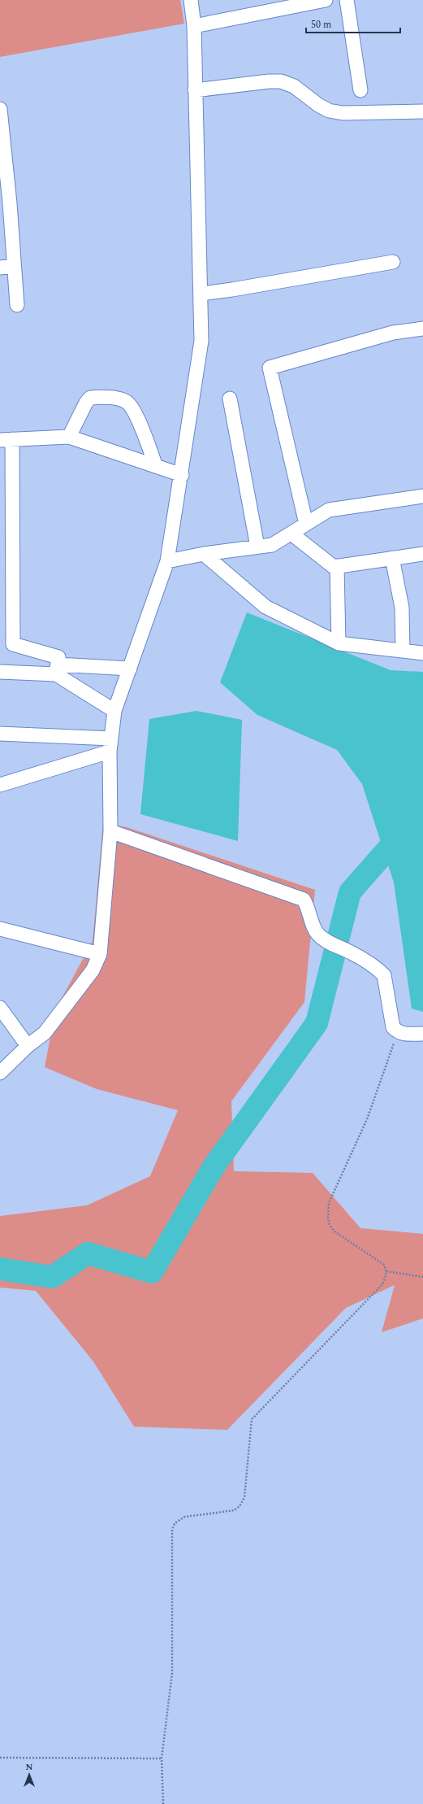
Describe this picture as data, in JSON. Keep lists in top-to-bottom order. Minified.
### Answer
{"scale_bar":"50 m","north":"top"}
